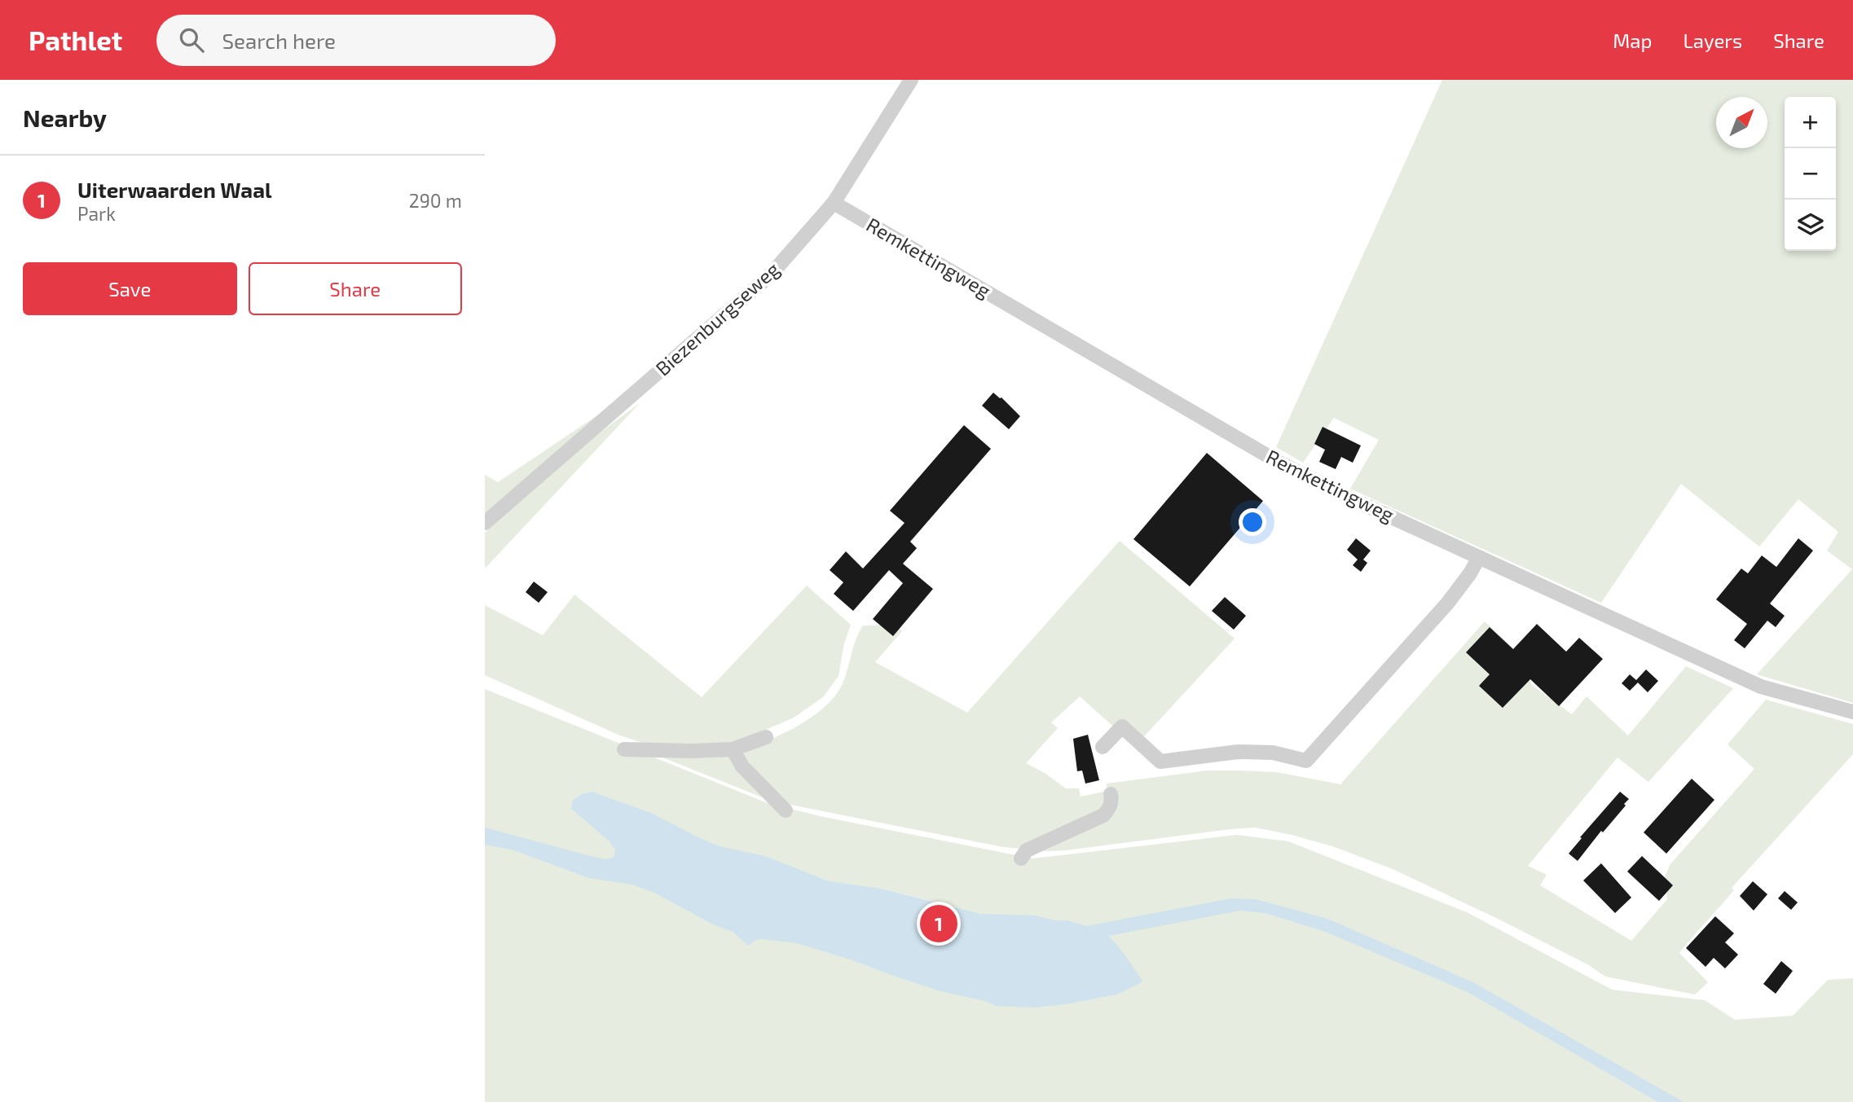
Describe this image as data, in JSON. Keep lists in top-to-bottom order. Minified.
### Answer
{"streets":{"street":["Remkettingweg","Biezenburgseweg"]},"crossings":[["Remkettingweg","Biezenburgseweg"]],"north":"top right","page":{"header":"Pathlet","search":"Search here","nav":["Map","Layers","Share"],"heading":"Nearby","map_buttons":["+","−"],"list":[{"mark":"1","name":"Uiterwaarden Waal","note":"Park","value":"290 m"}],"buttons":["Save","Share"],"pins":"1"}}
